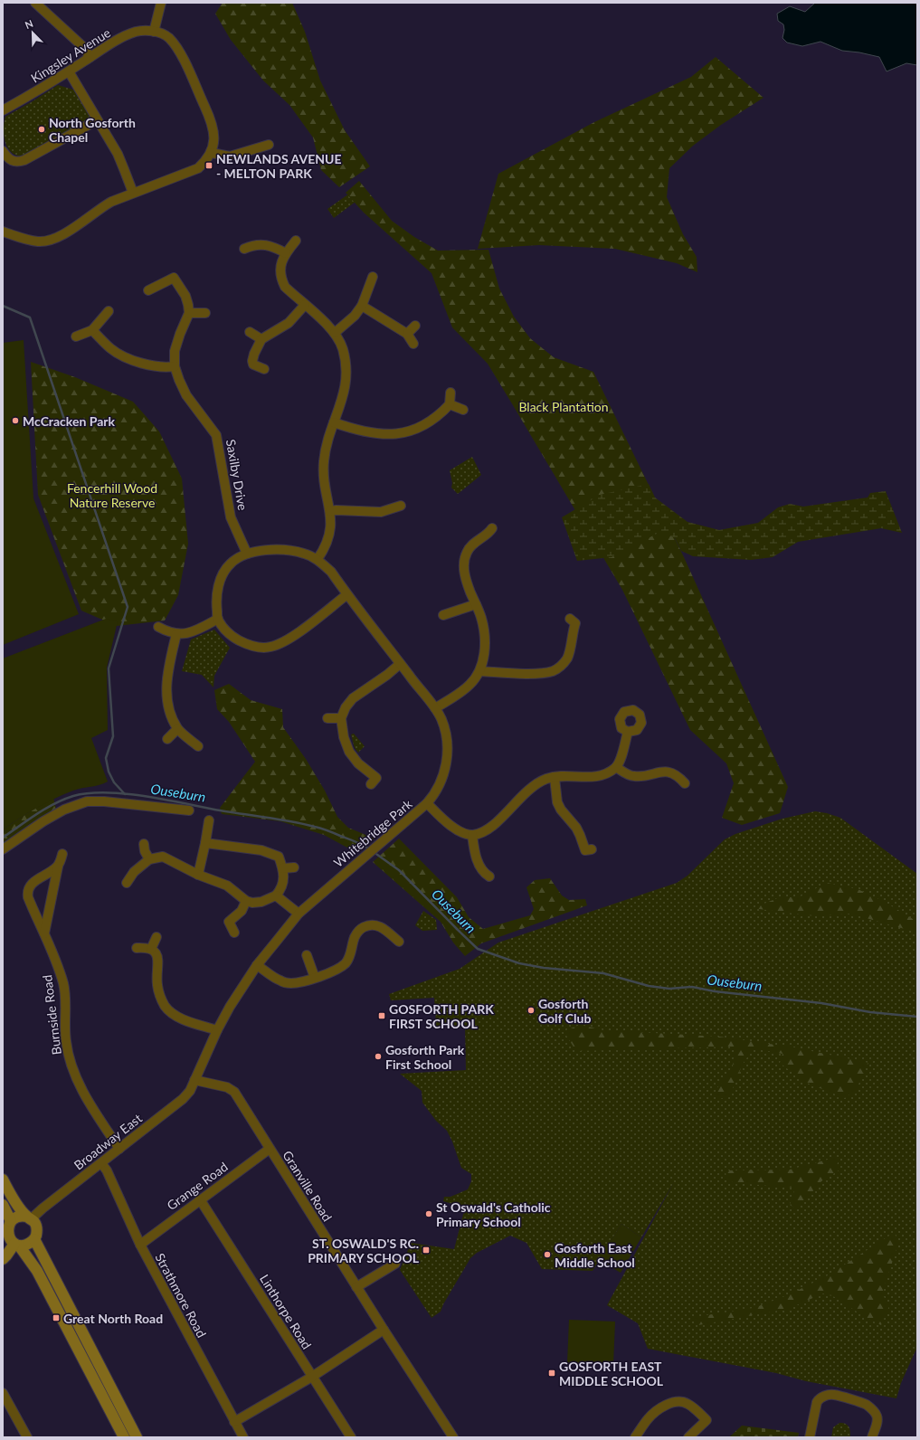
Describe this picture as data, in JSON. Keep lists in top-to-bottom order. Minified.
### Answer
{"streets":{"street":["Kingsley Avenue","Saxilby Drive","Whitebridge Park","Burnside Road","Broadway East","Grange Road","Granville Road","Strathmore Road","Linthorpe Road"]},"crossings":[["Saxilby Drive","Whitebridge Park"],["Whitebridge Park","Broadway East"],["Whitebridge Park","Granville Road"],["Burnside Road","Broadway East"],["Broadway East","Granville Road"],["Broadway East","Strathmore Road"],["Grange Road","Granville Road"],["Grange Road","Strathmore Road"],["Grange Road","Linthorpe Road"]],"water":["Ouseburn"],"parks":["Black Plantation","Fencerhill Wood Nature Reserve"],"places":{"other":["North Gosforth Chapel","McCracken Park","Gosforth Golf Club","Gosforth Park First School","St Oswald's Catholic Primary School","Gosforth East Middle School"],"transit":["NEWLANDS AVENUE - MELTON PARK","GOSFORTH PARK FIRST SCHOOL","ST. OSWALD'S RC. PRIMARY SCHOOL","Great North Road","GOSFORTH EAST MIDDLE SCHOOL"]},"north":"top left"}
